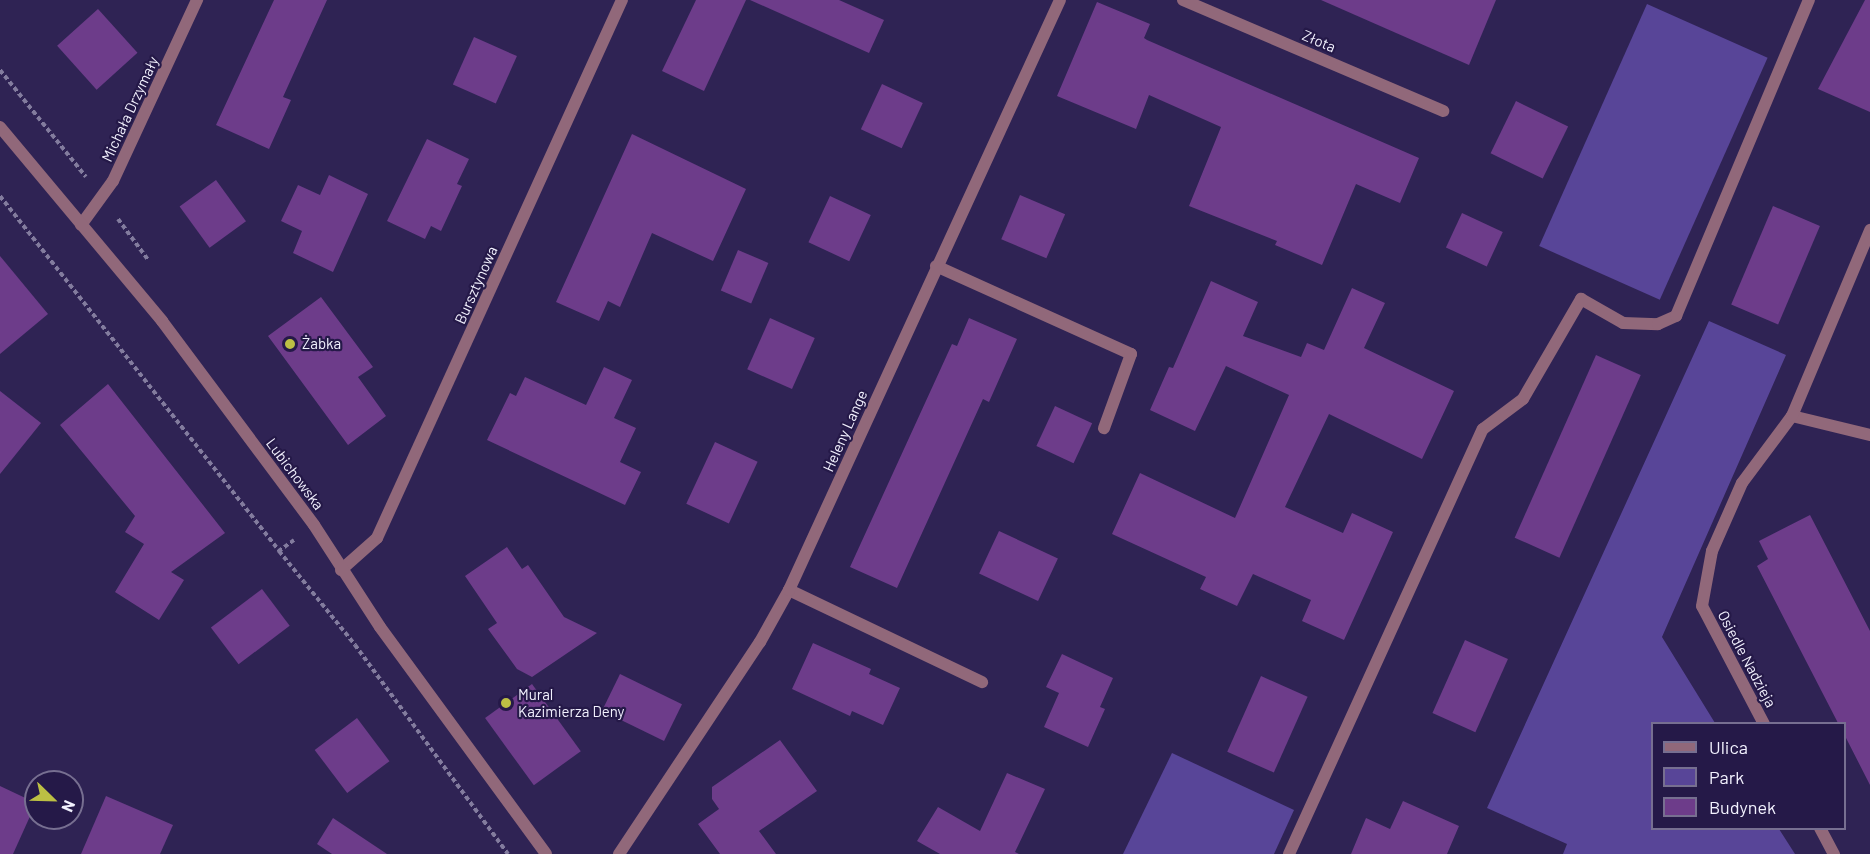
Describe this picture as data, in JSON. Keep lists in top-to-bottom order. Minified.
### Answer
{"streets":{"street":["Złota","Michała Drzymały","Bursztynowa","Heleny Lange","Lubichowska","Osiedle Nadzieja"]},"crossings":[["Michała Drzymały","Lubichowska"],["Bursztynowa","Lubichowska"]],"places":["Żabka","Mural Kazimierza Deny"],"legend":["Ulica","Park","Budynek"],"north":"bottom right"}
